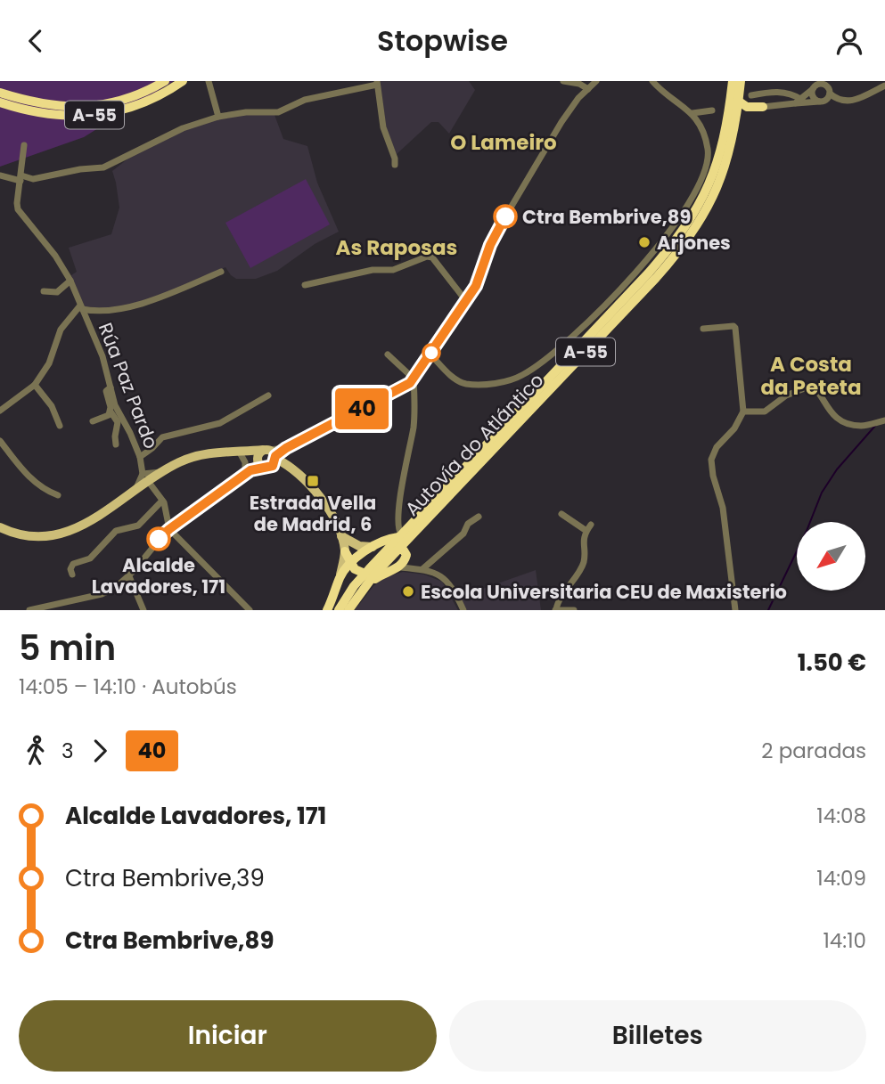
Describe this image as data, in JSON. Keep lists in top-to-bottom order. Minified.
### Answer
{"streets":{"highway":["A-55","Autovía do Atlántico"],"street":["Rúa Paz Pardo"]},"crossings":[["A-55","Autovía do Atlántico"]],"districts":["O Lameiro","As Raposas","A Costa da Peteta"],"places":{"other":["Ctra Bembrive,89","Arjones","Alcalde Lavadores, 171","Escola Universitaria CEU de Maxisterio"],"transit":["Estrada Vella de Madrid, 6"]},"lines":["bus line 40"],"north":"bottom left","page":{"header":"Stopwise","on_map":"40","heading":["5 min","14:05 – 14:10 · Autobús","1.50 €"],"legs":["3","40","2 paradas"],"list":[{"name":"Alcalde Lavadores, 171","value":"14:08"},{"name":"Ctra Bembrive,39","value":"14:09"},{"name":"Ctra Bembrive,89","value":"14:10"}],"buttons":["Iniciar","Billetes"]}}
